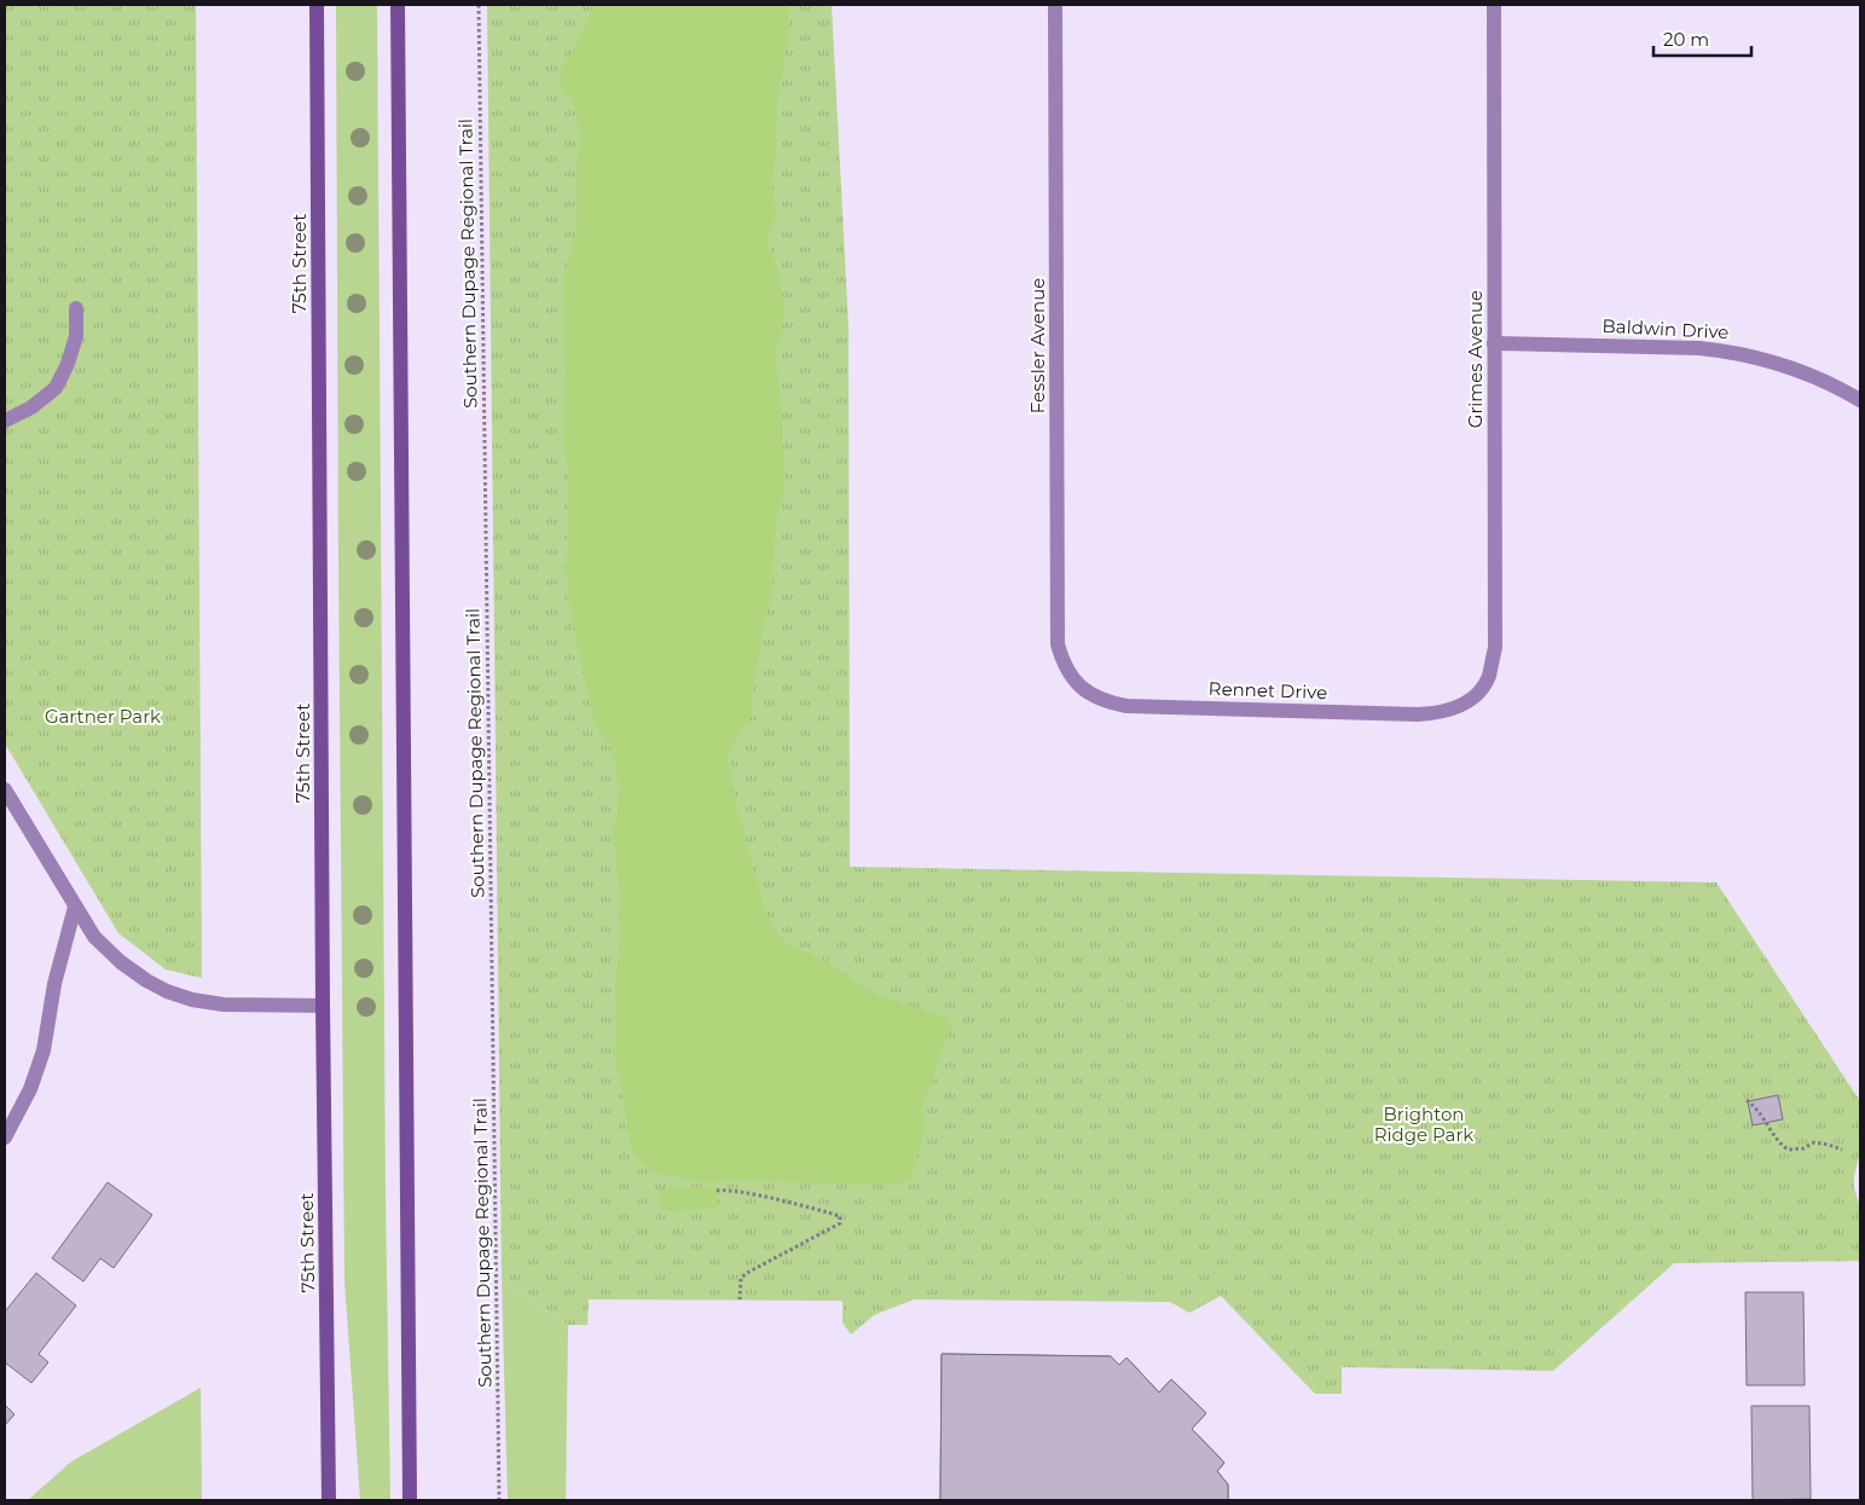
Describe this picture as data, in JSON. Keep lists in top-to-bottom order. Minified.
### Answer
{"streets":{"main road":["75th Street"],"street":["Baldwin Drive","Fessler Avenue","Grimes Avenue","Rennet Drive"],"path":["Southern Dupage Regional Trail"]},"crossings":[["Baldwin Drive","Grimes Avenue"],["Fessler Avenue","Rennet Drive"],["Grimes Avenue","Rennet Drive"]],"parks":["Gartner Park","Brighton Ridge Park"],"scale_bar":"20 m"}
